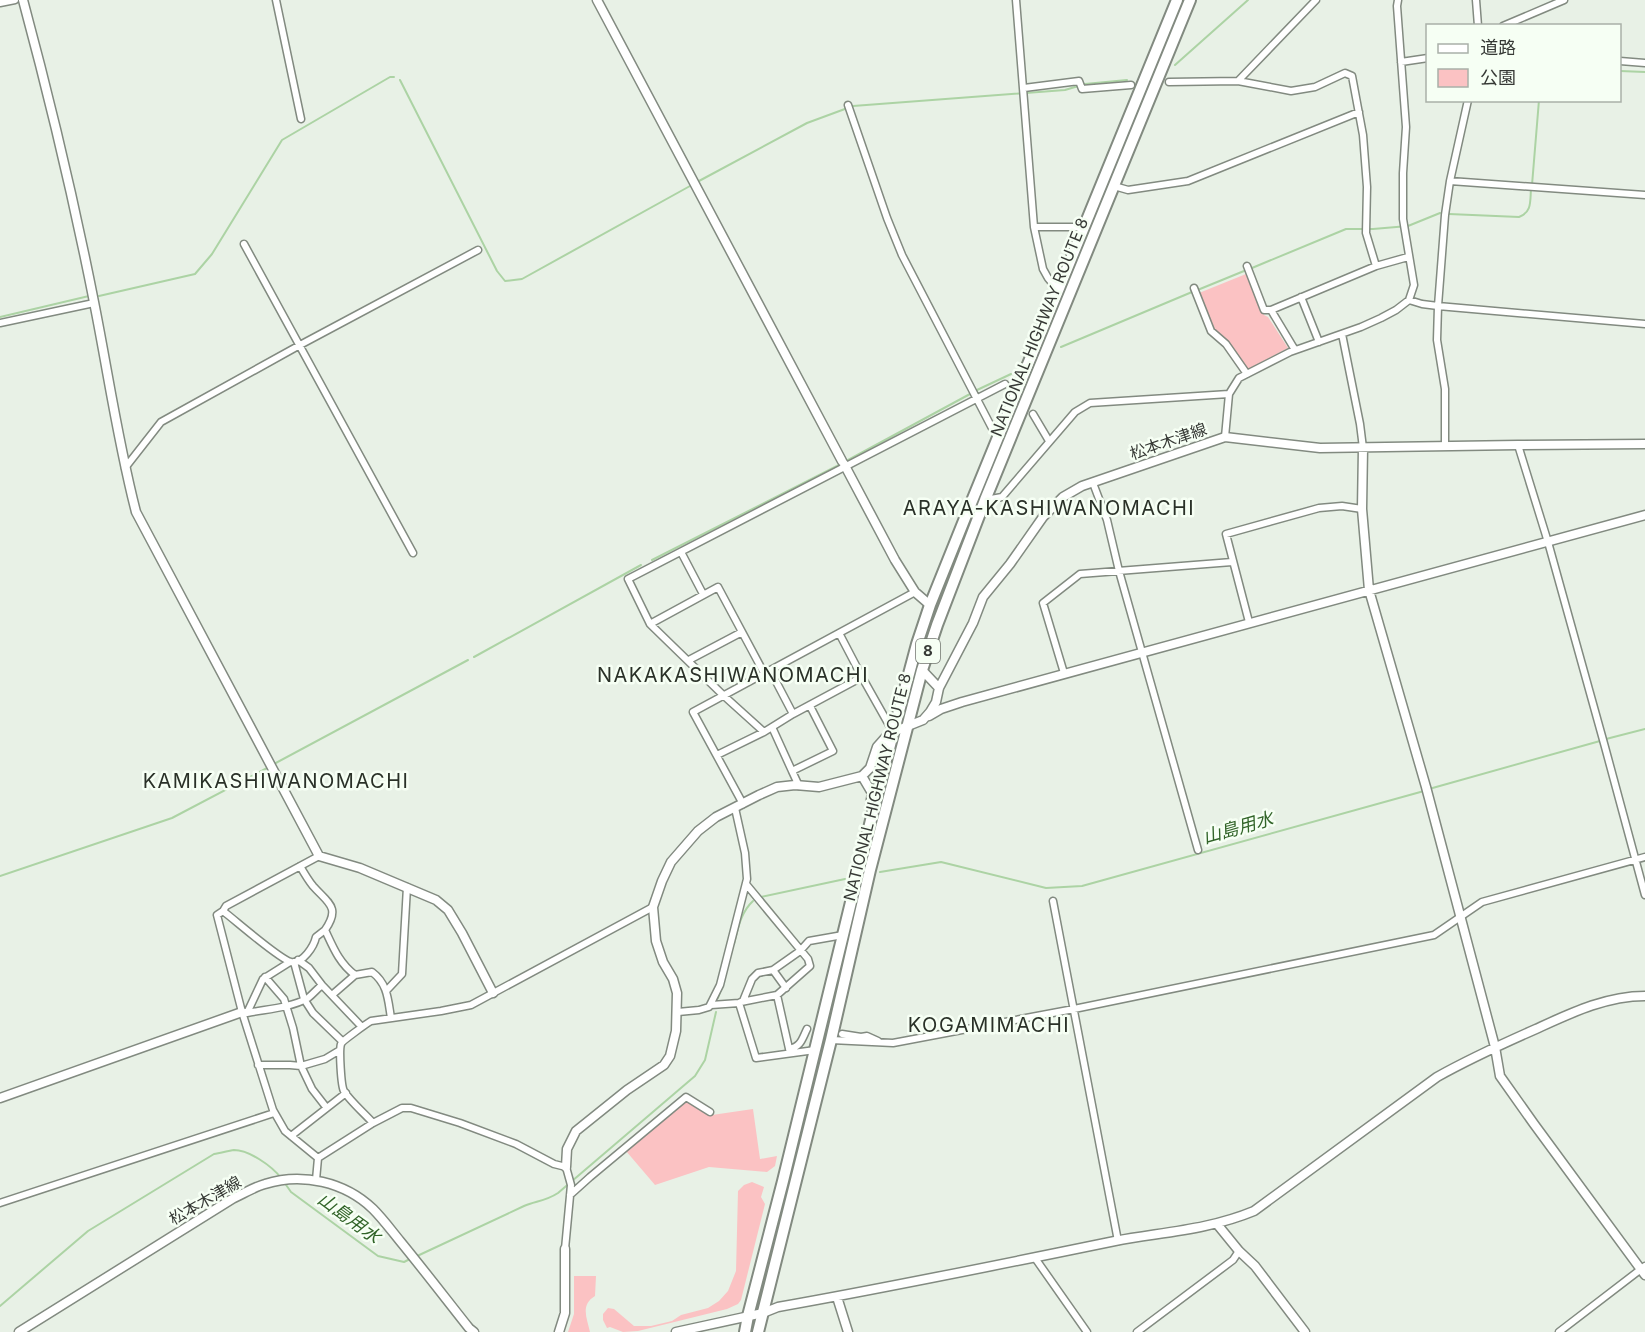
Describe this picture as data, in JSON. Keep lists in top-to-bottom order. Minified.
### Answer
{"streets":{"highway":["NATIONAL HIGHWAY ROUTE 8","8"],"street":["松本木津線"]},"districts":["ARAYA-KASHIWANOMACHI","NAKAKASHIWANOMACHI","KAMIKASHIWANOMACHI","KOGAMIMACHI"],"water":["山島用水"],"legend":["道路","公園"]}
